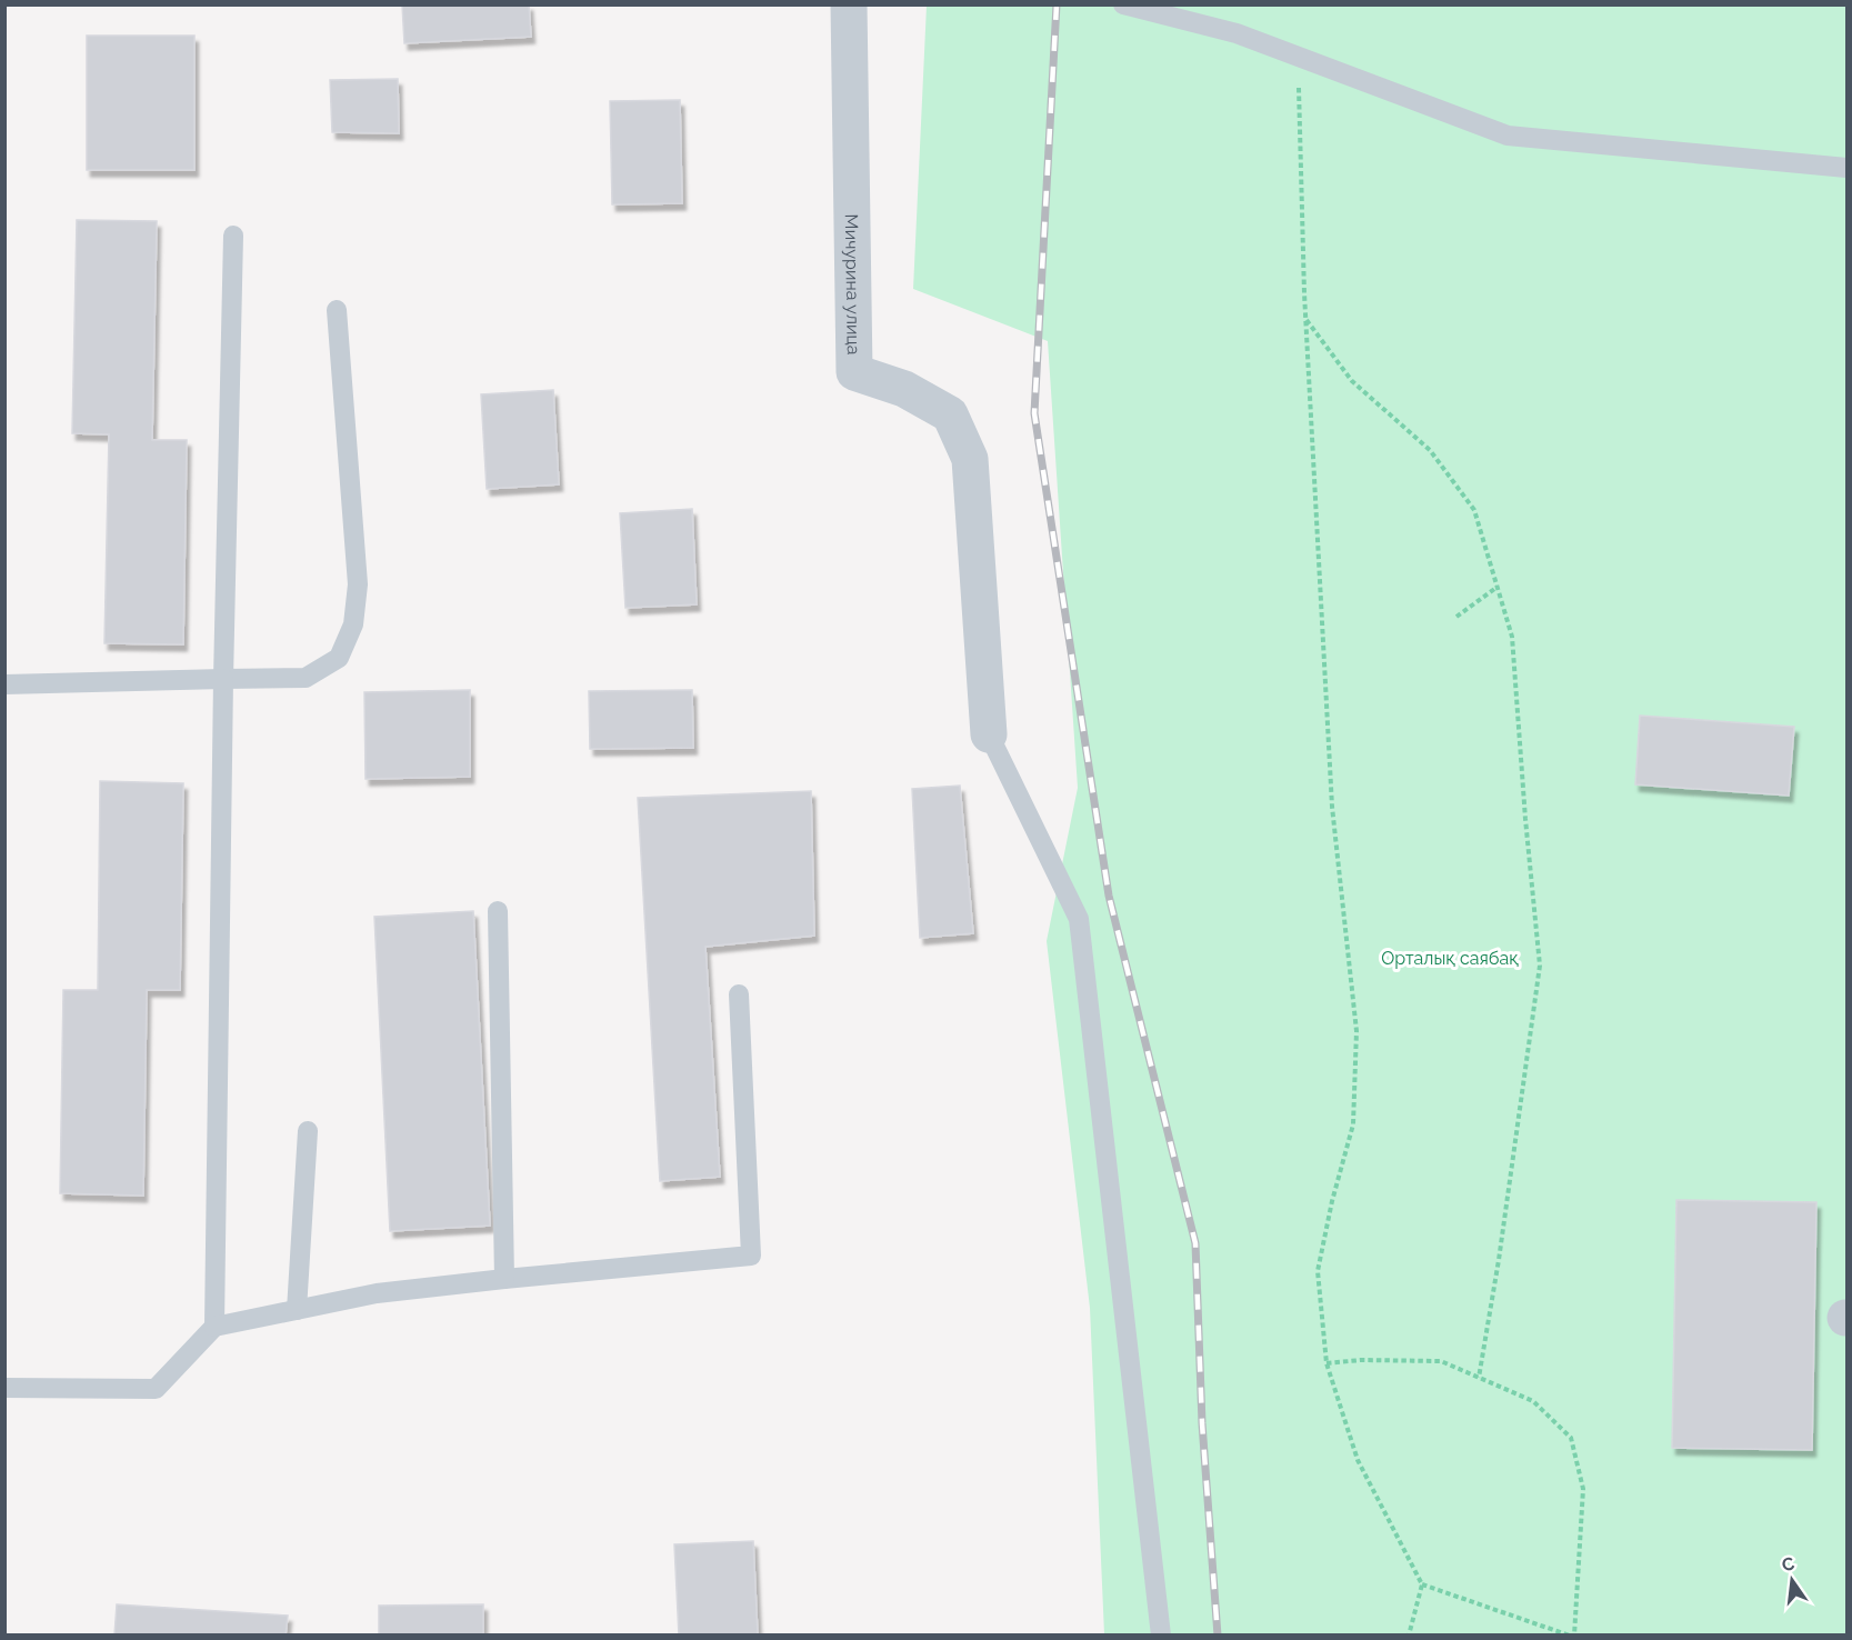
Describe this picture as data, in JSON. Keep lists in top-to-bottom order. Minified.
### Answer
{"streets":{"street":["Мичурина улица"]},"parks":["Орталық саябақ"],"north":"top"}
